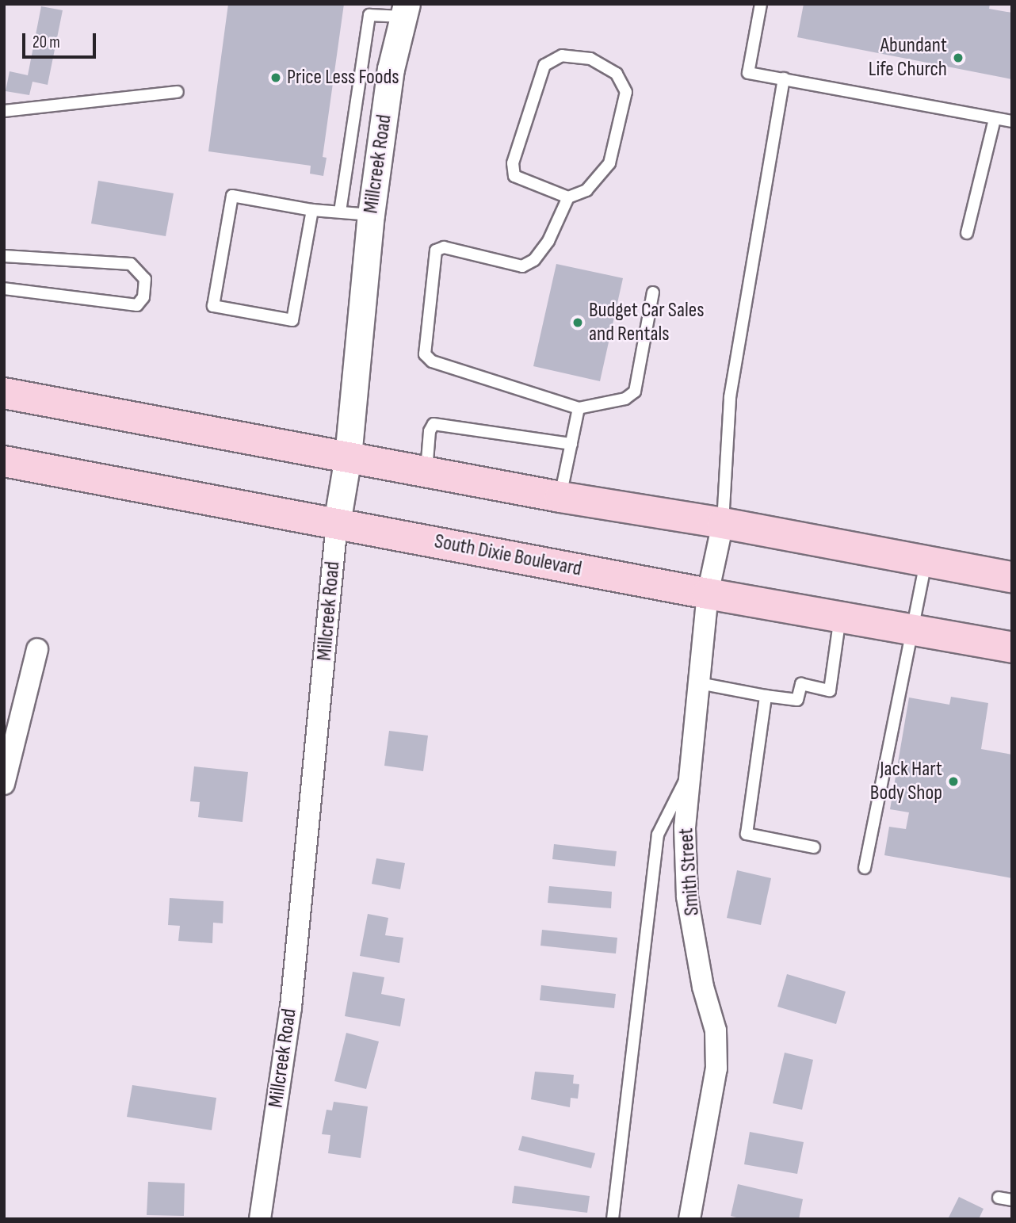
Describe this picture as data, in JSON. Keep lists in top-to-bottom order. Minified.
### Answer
{"streets":{"highway":["South Dixie Boulevard"],"street":["Millcreek Road","Smith Street"]},"crossings":[["Millcreek Road","South Dixie Boulevard"],["South Dixie Boulevard","Smith Street"]],"places":["Abundant Life Church","Price Less Foods","Budget Car Sales and Rentals","Jack Hart Body Shop"],"scale_bar":"20 m"}
